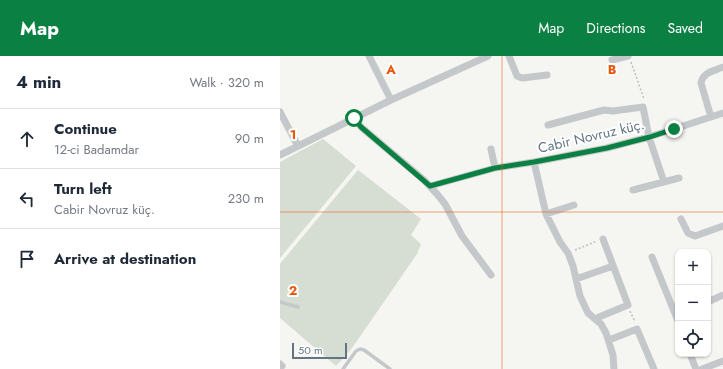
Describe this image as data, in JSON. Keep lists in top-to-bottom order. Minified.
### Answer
{"streets":{"street":["Cabir Novruz küç."]},"scale_bar":"50 m","page":{"header":"Map","nav":["Map","Directions","Saved"],"heading":["4 min","Walk · 320 m"],"list":[["Continue","12-ci Badamdar","90 m"],["Turn left","Cabir Novruz küç.","230 m"],"Arrive at destination"],"map_buttons":["+","−"],"scale":"50 m"},"grid":{"columns":["A","B"],"rows":["1","2"]}}
